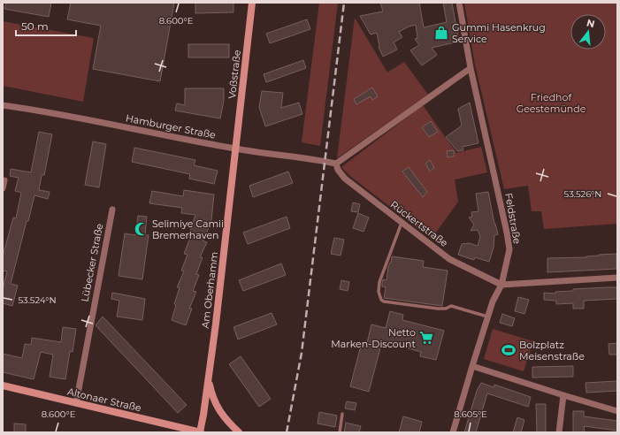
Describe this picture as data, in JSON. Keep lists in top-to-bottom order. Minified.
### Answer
{"streets":{"street":["Voßstraße","Hamburger Straße","Feldstraße","Rückertstraße","Lübecker Straße","Am Oberhamm","Altonaer Straße"]},"crossings":[["Voßstraße","Hamburger Straße"],["Voßstraße","Am Oberhamm"],["Hamburger Straße","Rückertstraße"],["Hamburger Straße","Am Oberhamm"],["Feldstraße","Rückertstraße"],["Lübecker Straße","Altonaer Straße"],["Am Oberhamm","Altonaer Straße"]],"parks":["Friedhof Geestemünde"],"places":{"shop":["Gummi Hasenkrug Service"],"mosque":["Selimiye Camii Bremerhaven"],"supermarket":["Netto Marken-Discount"],"sports":["Bolzplatz Meisenstraße"]},"scale_bar":"50 m","north":"top","coordinates":["8.600°E","53.526°N","53.524°N","8.605°E"]}
